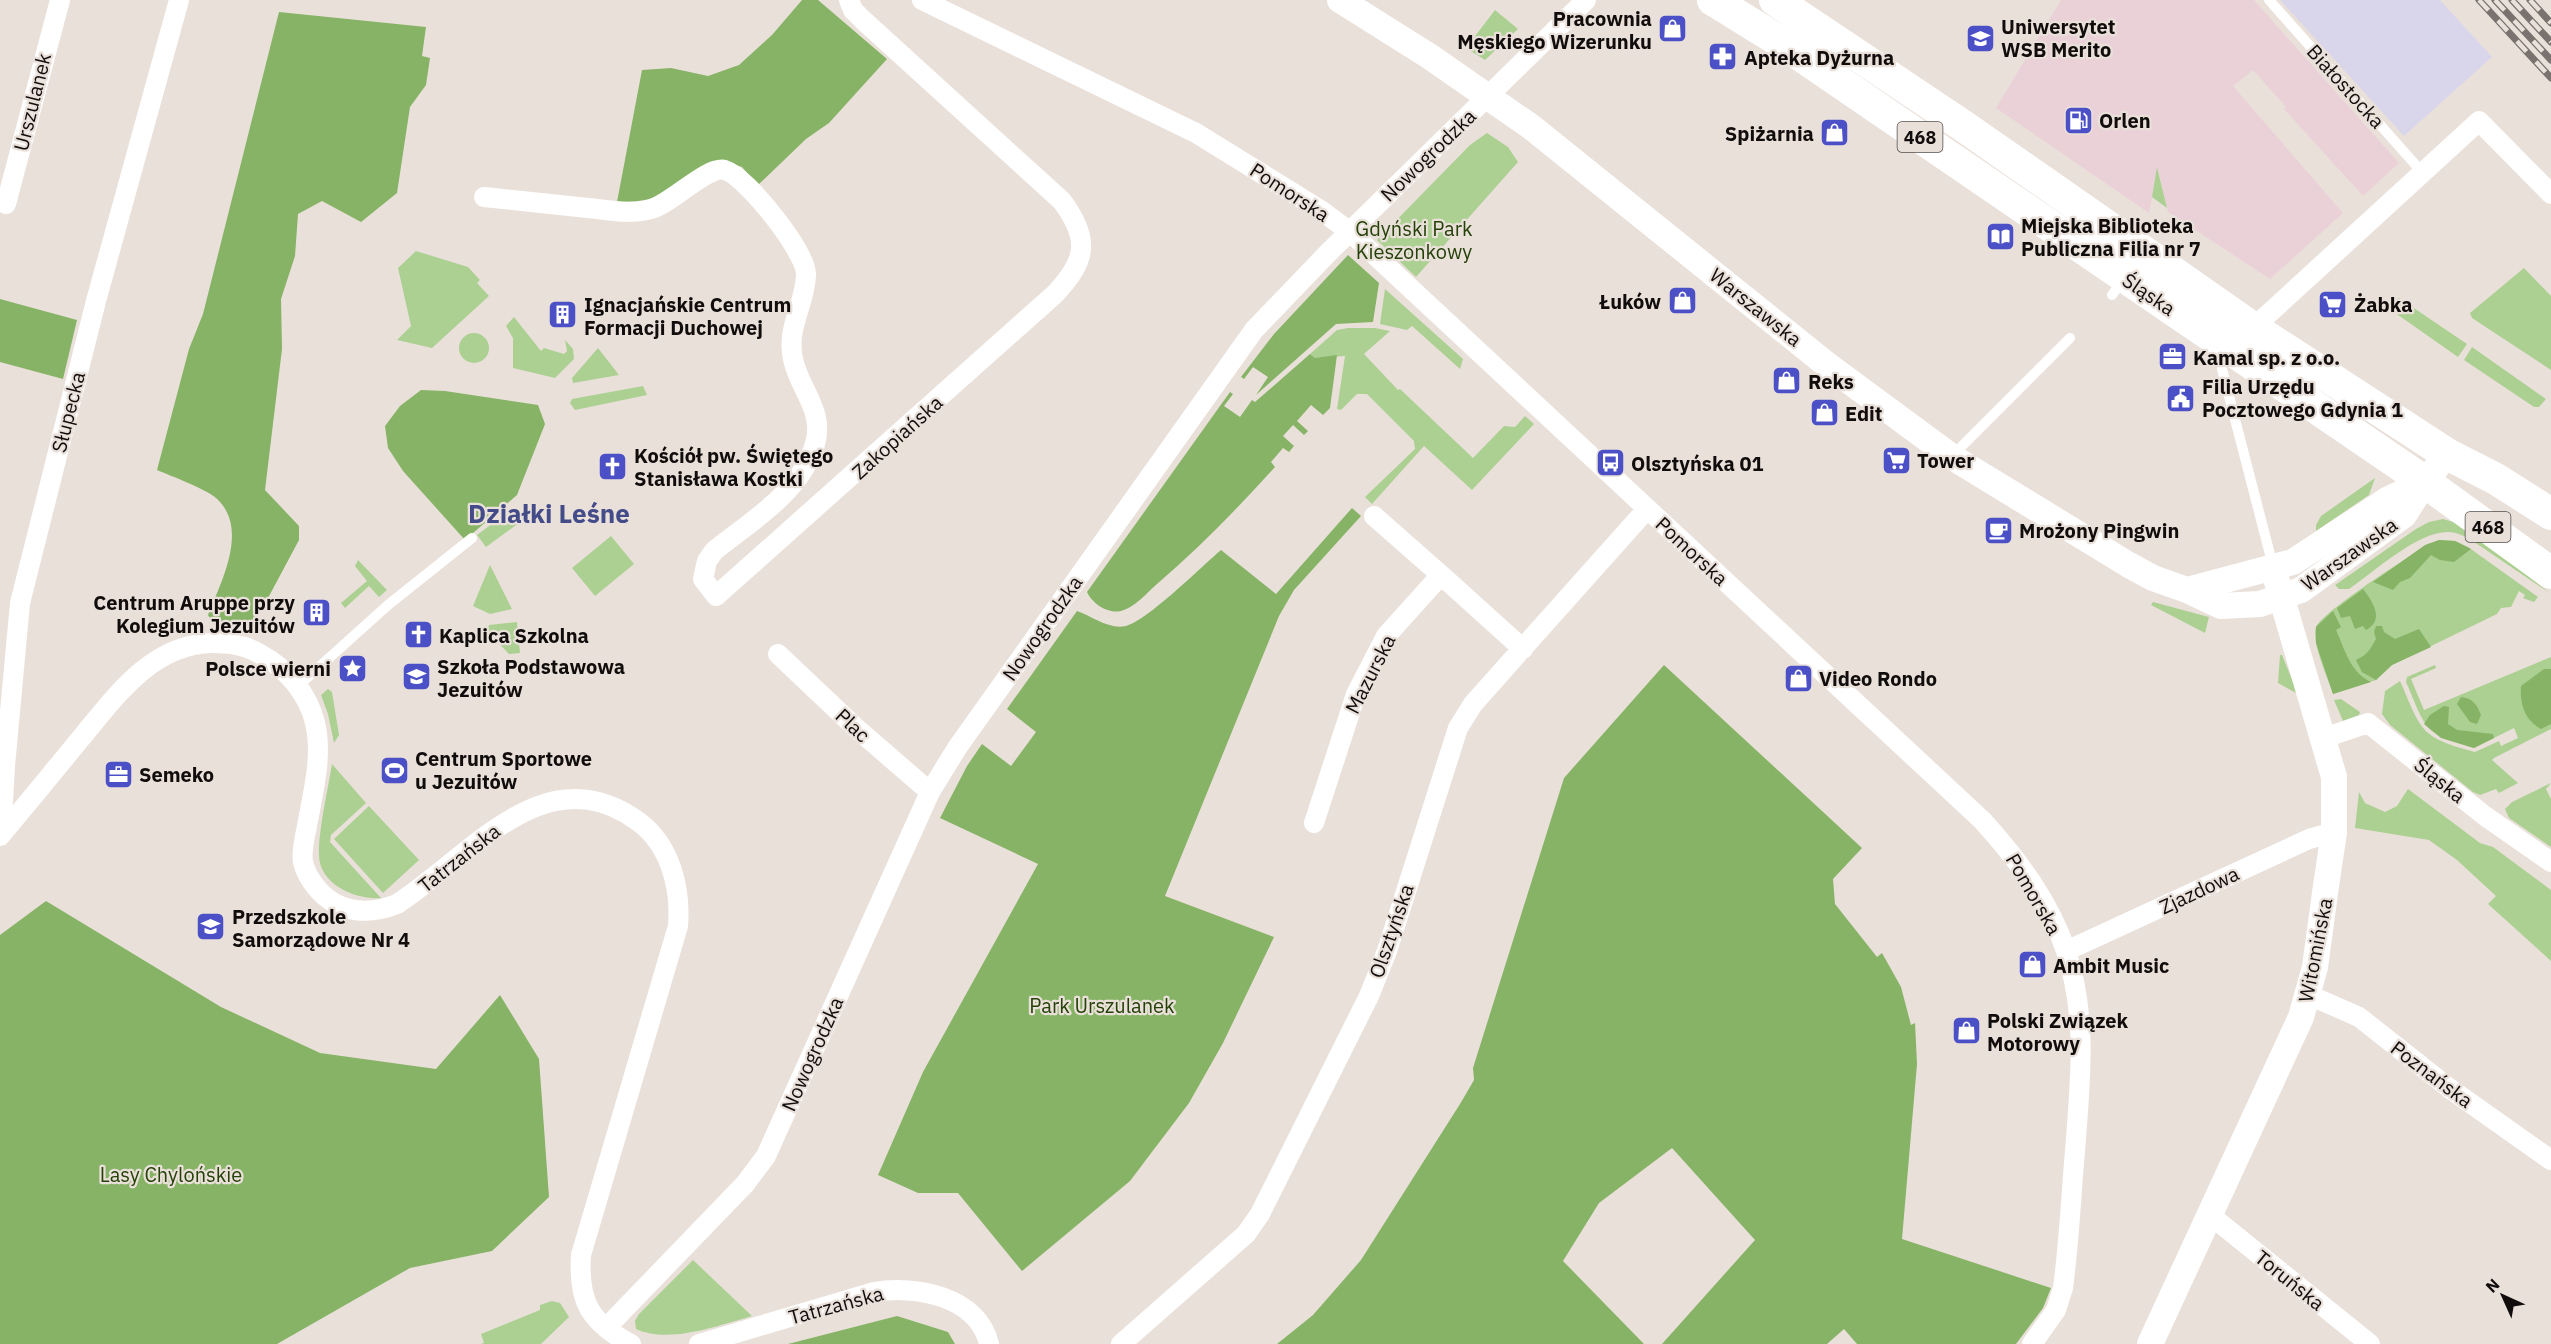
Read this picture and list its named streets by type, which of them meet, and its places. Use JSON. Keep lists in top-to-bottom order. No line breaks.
{"streets":{"main road":["468","Śląska"],"street":["Urszulanek","Nowogrodzka","Pomorska","Warszawska","Słupecka","Zakopiańska","Mazurska","Plac","Tatrzańska","Zjazdowa","Olsztyńska","Witomińska","Poznańska","Toruńska"],"lane":["Białostocka"]},"crossings":[["468","Śląska"],["468","Warszawska"],["Nowogrodzka","Pomorska"],["Nowogrodzka","Warszawska"],["Nowogrodzka","Plac"],["Nowogrodzka","Tatrzańska"],["Pomorska","Zjazdowa"],["Pomorska","Olsztyńska"],["Śląska","Warszawska"],["Śląska","Witomińska"],["Warszawska","Witomińska"],["Słupecka","Tatrzańska"],["Zjazdowa","Witomińska"],["Witomińska","Poznańska"],["Witomińska","Toruńska"]],"districts":["Działki Leśne"],"parks":["Gdyński Park Kieszonkowy","Park Urszulanek","Lasy Chylońskie"],"places":{"shop":["Pracownia Męskiego Wizerunku","Spiżarnia","Łuków","Reks","Edit","Video Rondo","Ambit Music","Polski Związek Motorowy"],"school or university":["Uniwersytet WSB Merito","Szkoła Podstawowa Jezuitów","Przedszkole Samorządowe Nr 4"],"pharmacy":["Apteka Dyżurna"],"fuel station":["Orlen"],"library":["Miejska Biblioteka Publiczna Filia nr 7"],"supermarket":["Żabka","Tower"],"building":["Ignacjańskie Centrum Formacji Duchowej","Centrum Aruppe przy Kolegium Jezuitów"],"office":["Kamal sp. z o.o.","Semeko"],"public building":["Filia Urzędu Pocztowego Gdynia 1"],"bus stop":["Olsztyńska 01"],"church":["Kościół pw. Świętego Stanisława Kostki","Kaplica Szkolna"],"cafe":["Mrożony Pingwin"],"place":["Polsce wierni"],"sports":["Centrum Sportowe u Jezuitów"]},"north":"top left"}
